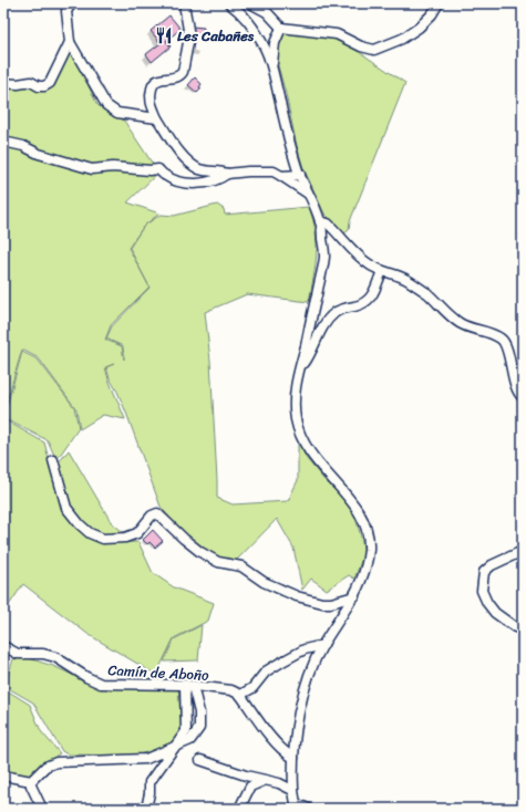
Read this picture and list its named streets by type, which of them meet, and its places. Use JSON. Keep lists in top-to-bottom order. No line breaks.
{"streets":{"street":["Camín de Aboño"]},"places":{"restaurant":["Les Cabañes"]}}
